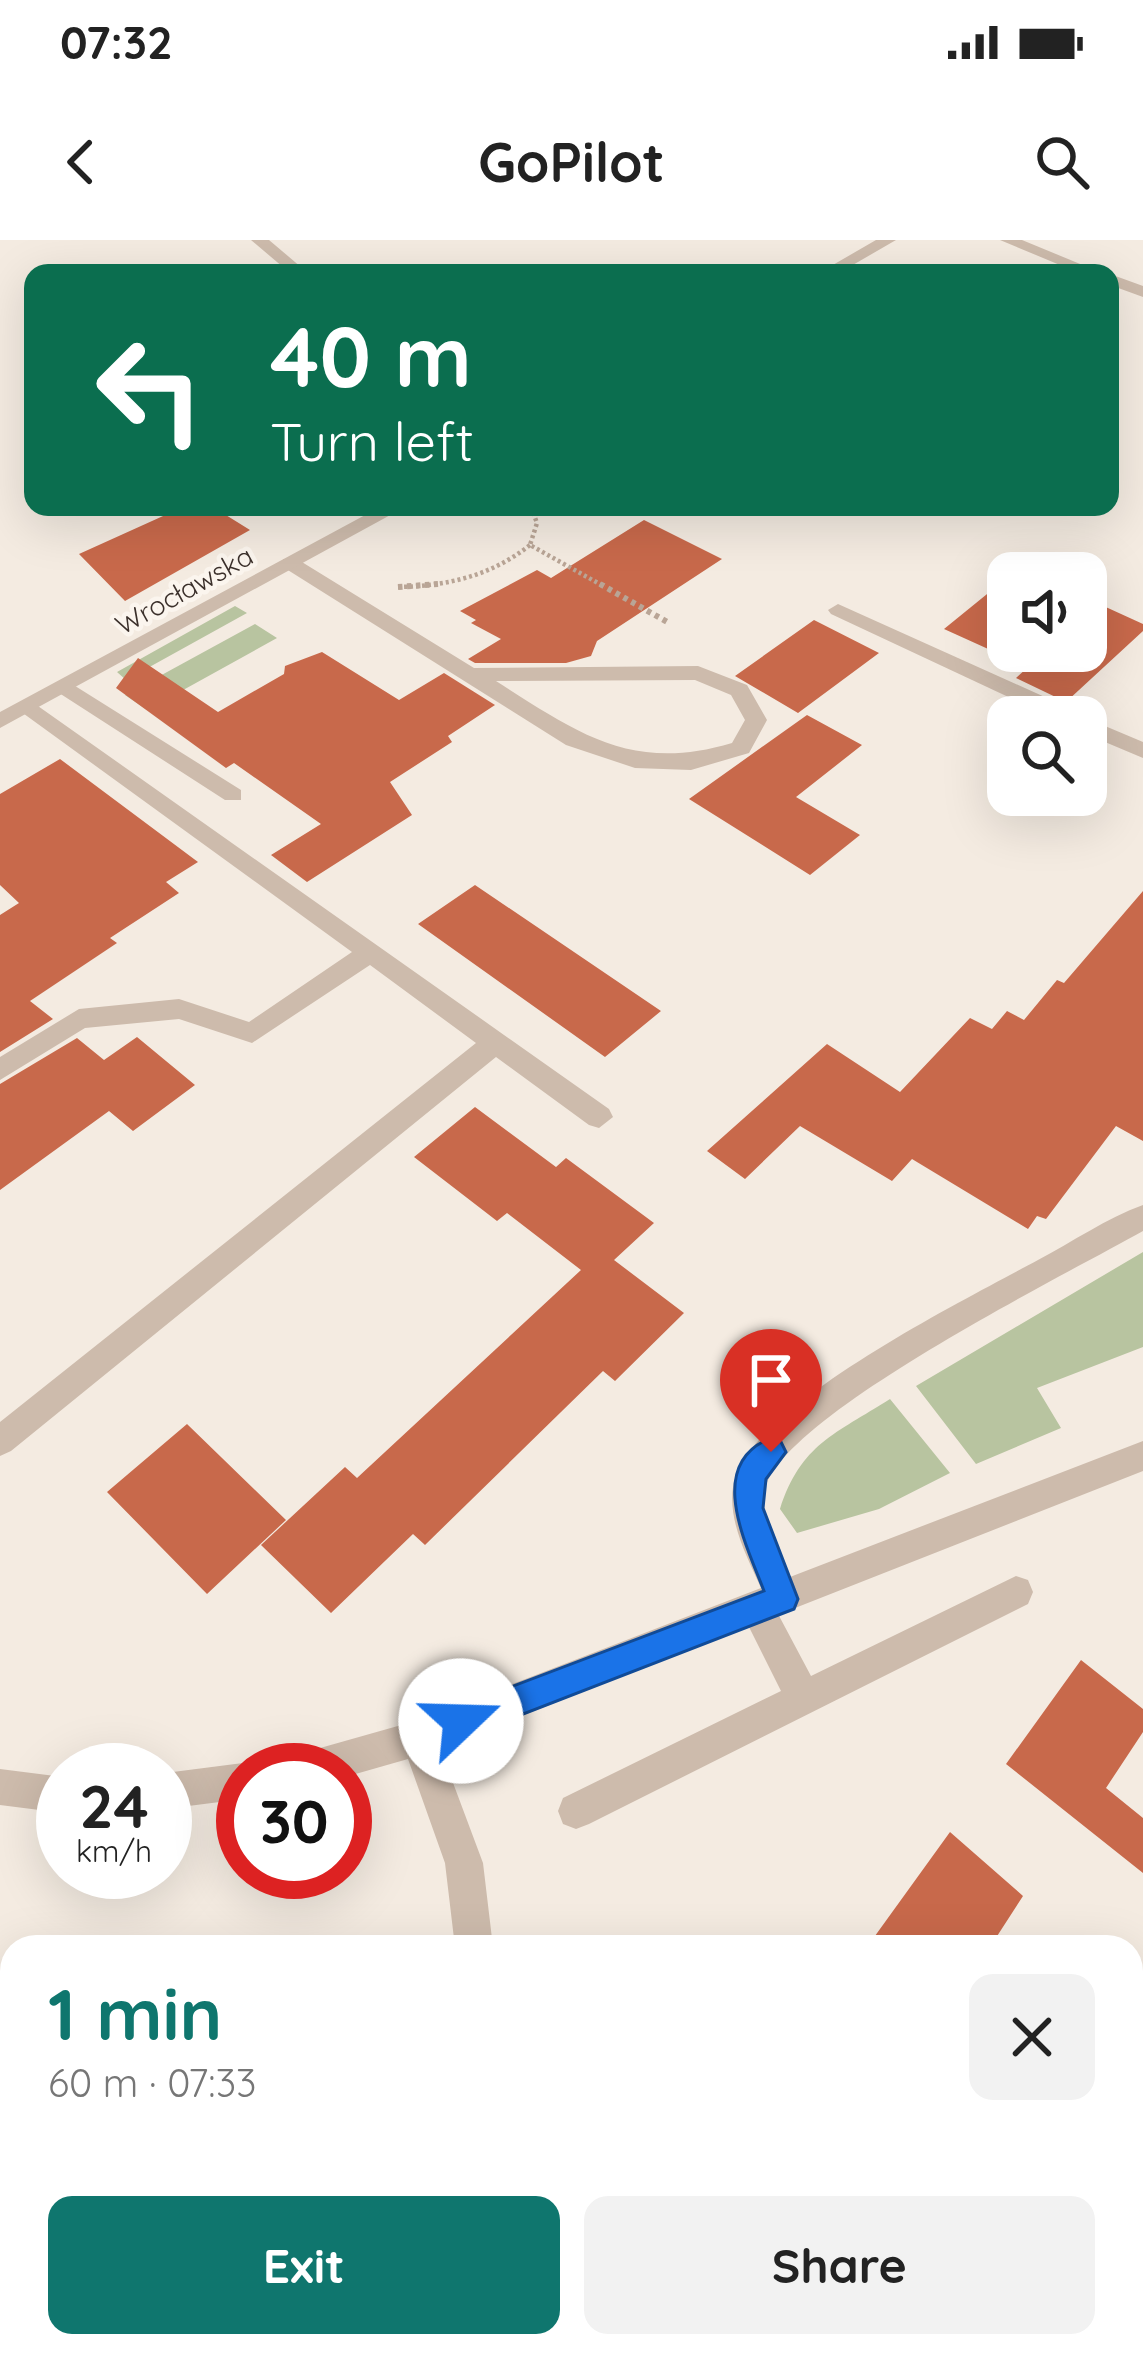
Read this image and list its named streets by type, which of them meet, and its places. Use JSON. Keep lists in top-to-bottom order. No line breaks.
{"streets":{"street":["Wrocławska"]},"page":{"status":"07:32","header":"GoPilot","turn":["40 m","Turn left"],"speed":"24 km/h","limit":"30","heading":["1 min","60 m · 07:33"],"buttons":["Exit","Share"]}}
